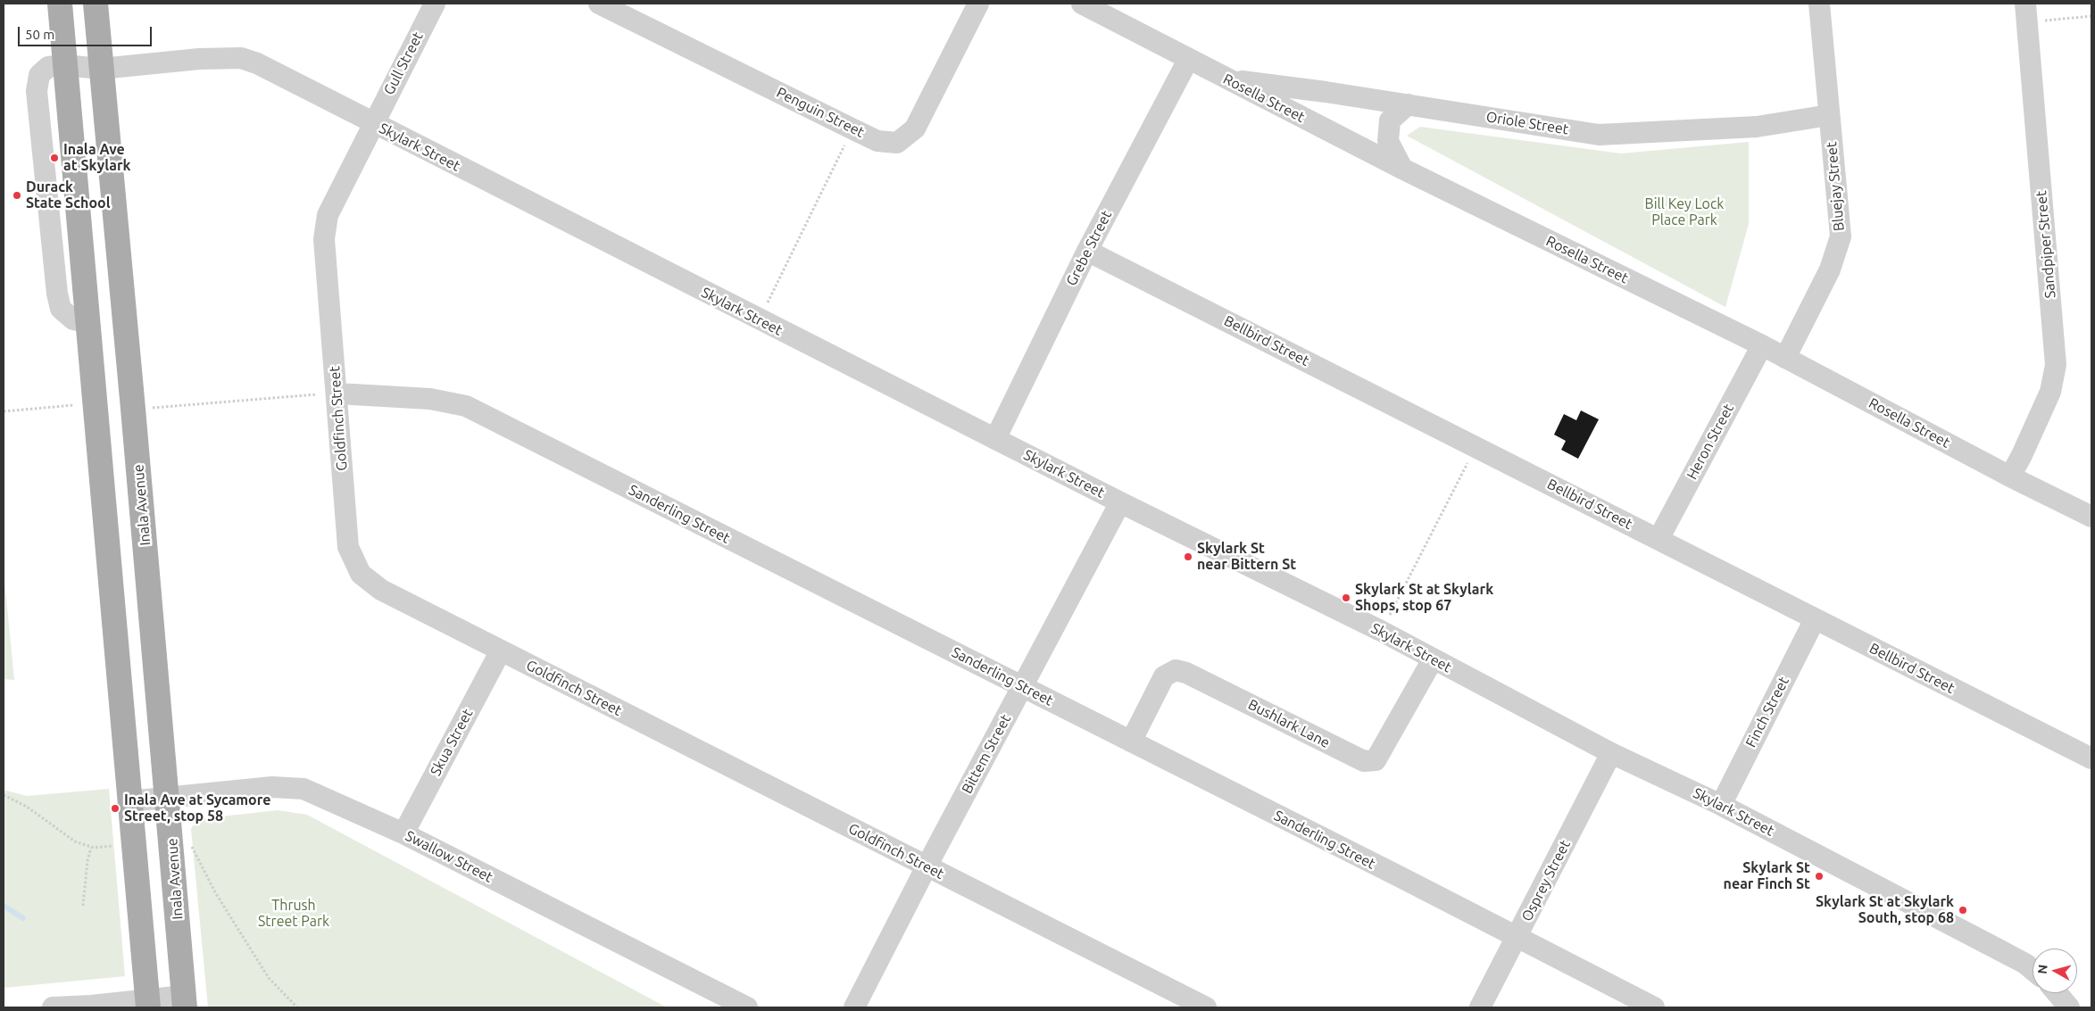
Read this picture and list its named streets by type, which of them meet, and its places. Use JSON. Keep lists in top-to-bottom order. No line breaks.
{"streets":{"main road":["Inala Avenue"],"street":["Gull Street","Rosella Street","Penguin Street","Oriole Street","Skylark Street","Bluejay Street","Sandpiper Street","Grebe Street","Bellbird Street","Goldfinch Street","Heron Street","Sanderling Street","Finch Street","Bushlark Lane","Skua Street","Bittem Street","Swallow Street","Osprey Street"]},"crossings":[["Gull Street","Skylark Street"],["Gull Street","Goldfinch Street"],["Rosella Street","Oriole Street"],["Rosella Street","Bluejay Street"],["Rosella Street","Sandpiper Street"],["Rosella Street","Grebe Street"],["Rosella Street","Heron Street"],["Oriole Street","Bluejay Street"],["Skylark Street","Grebe Street"],["Skylark Street","Goldfinch Street"],["Skylark Street","Inala Avenue"],["Skylark Street","Finch Street"],["Skylark Street","Bushlark Lane"],["Skylark Street","Bittem Street"],["Skylark Street","Osprey Street"],["Grebe Street","Bellbird Street"],["Bellbird Street","Heron Street"],["Bellbird Street","Finch Street"],["Goldfinch Street","Sanderling Street"],["Goldfinch Street","Skua Street"],["Goldfinch Street","Bittem Street"],["Inala Avenue","Swallow Street"],["Sanderling Street","Bushlark Lane"],["Sanderling Street","Bittem Street"],["Sanderling Street","Osprey Street"],["Skua Street","Swallow Street"]],"parks":["Bill Key Lock Place Park","Thrush Street Park"],"places":["Inala Ave at Skylark","Durack State School","Skylark St near Bittern St","Skylark St at Skylark Shops, stop 67","Inala Ave at Sycamore Street, stop 58","Skylark St near Finch St","Skylark St at Skylark South, stop 68"],"scale_bar":"50 m","north":"left"}
